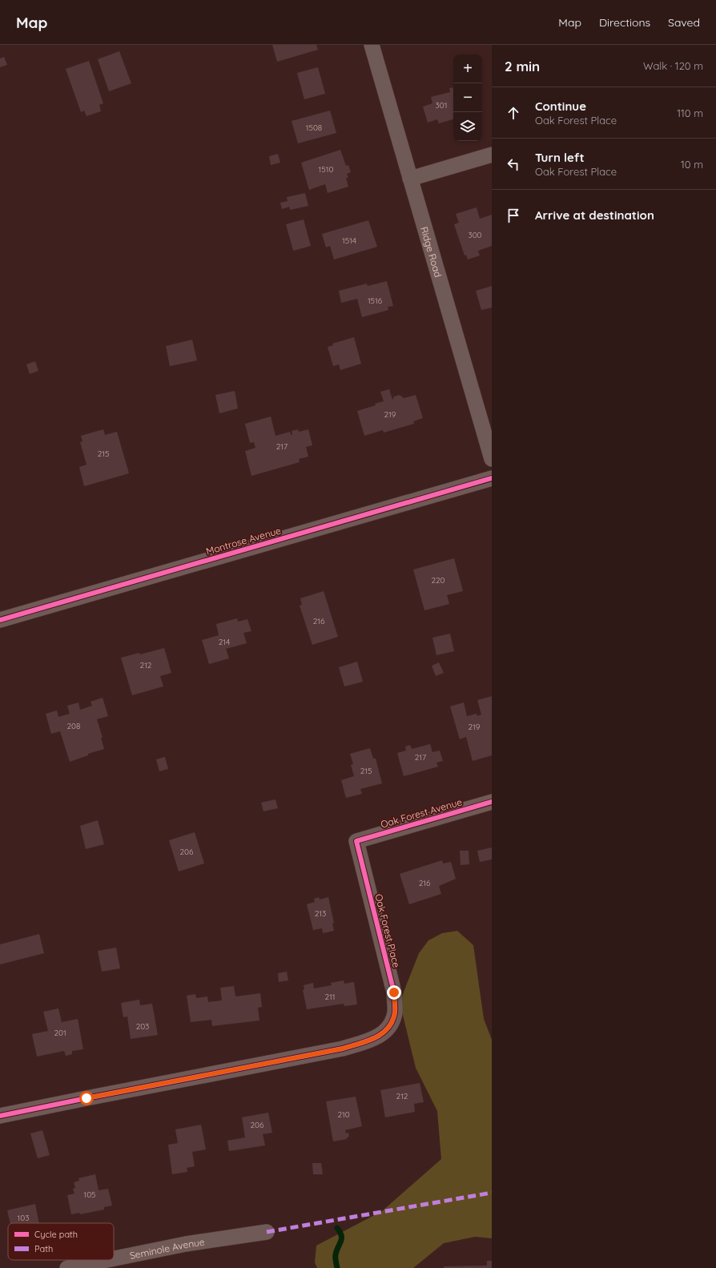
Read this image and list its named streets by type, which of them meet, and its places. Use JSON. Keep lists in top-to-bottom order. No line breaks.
{"streets":{"street":["Ridge Road","Montrose Avenue","Oak Forest Avenue","Oak Forest Place","Seminole Avenue"]},"crossings":[["Oak Forest Avenue","Oak Forest Place"]],"house_numbers":["301","1508","1510","300","1514","1516","219","217","215","220","216","214","212","208","219","217","215","206","216","213","211","203","201","212","210","206","105","103"],"legend":["Cycle path","Path"],"page":{"header":"Map","nav":["Map","Directions","Saved"],"heading":["2 min","Walk · 120 m"],"map_buttons":["+","−"],"list":[["Continue","Oak Forest Place","110 m"],["Turn left","Oak Forest Place","10 m"],"Arrive at destination"]}}
